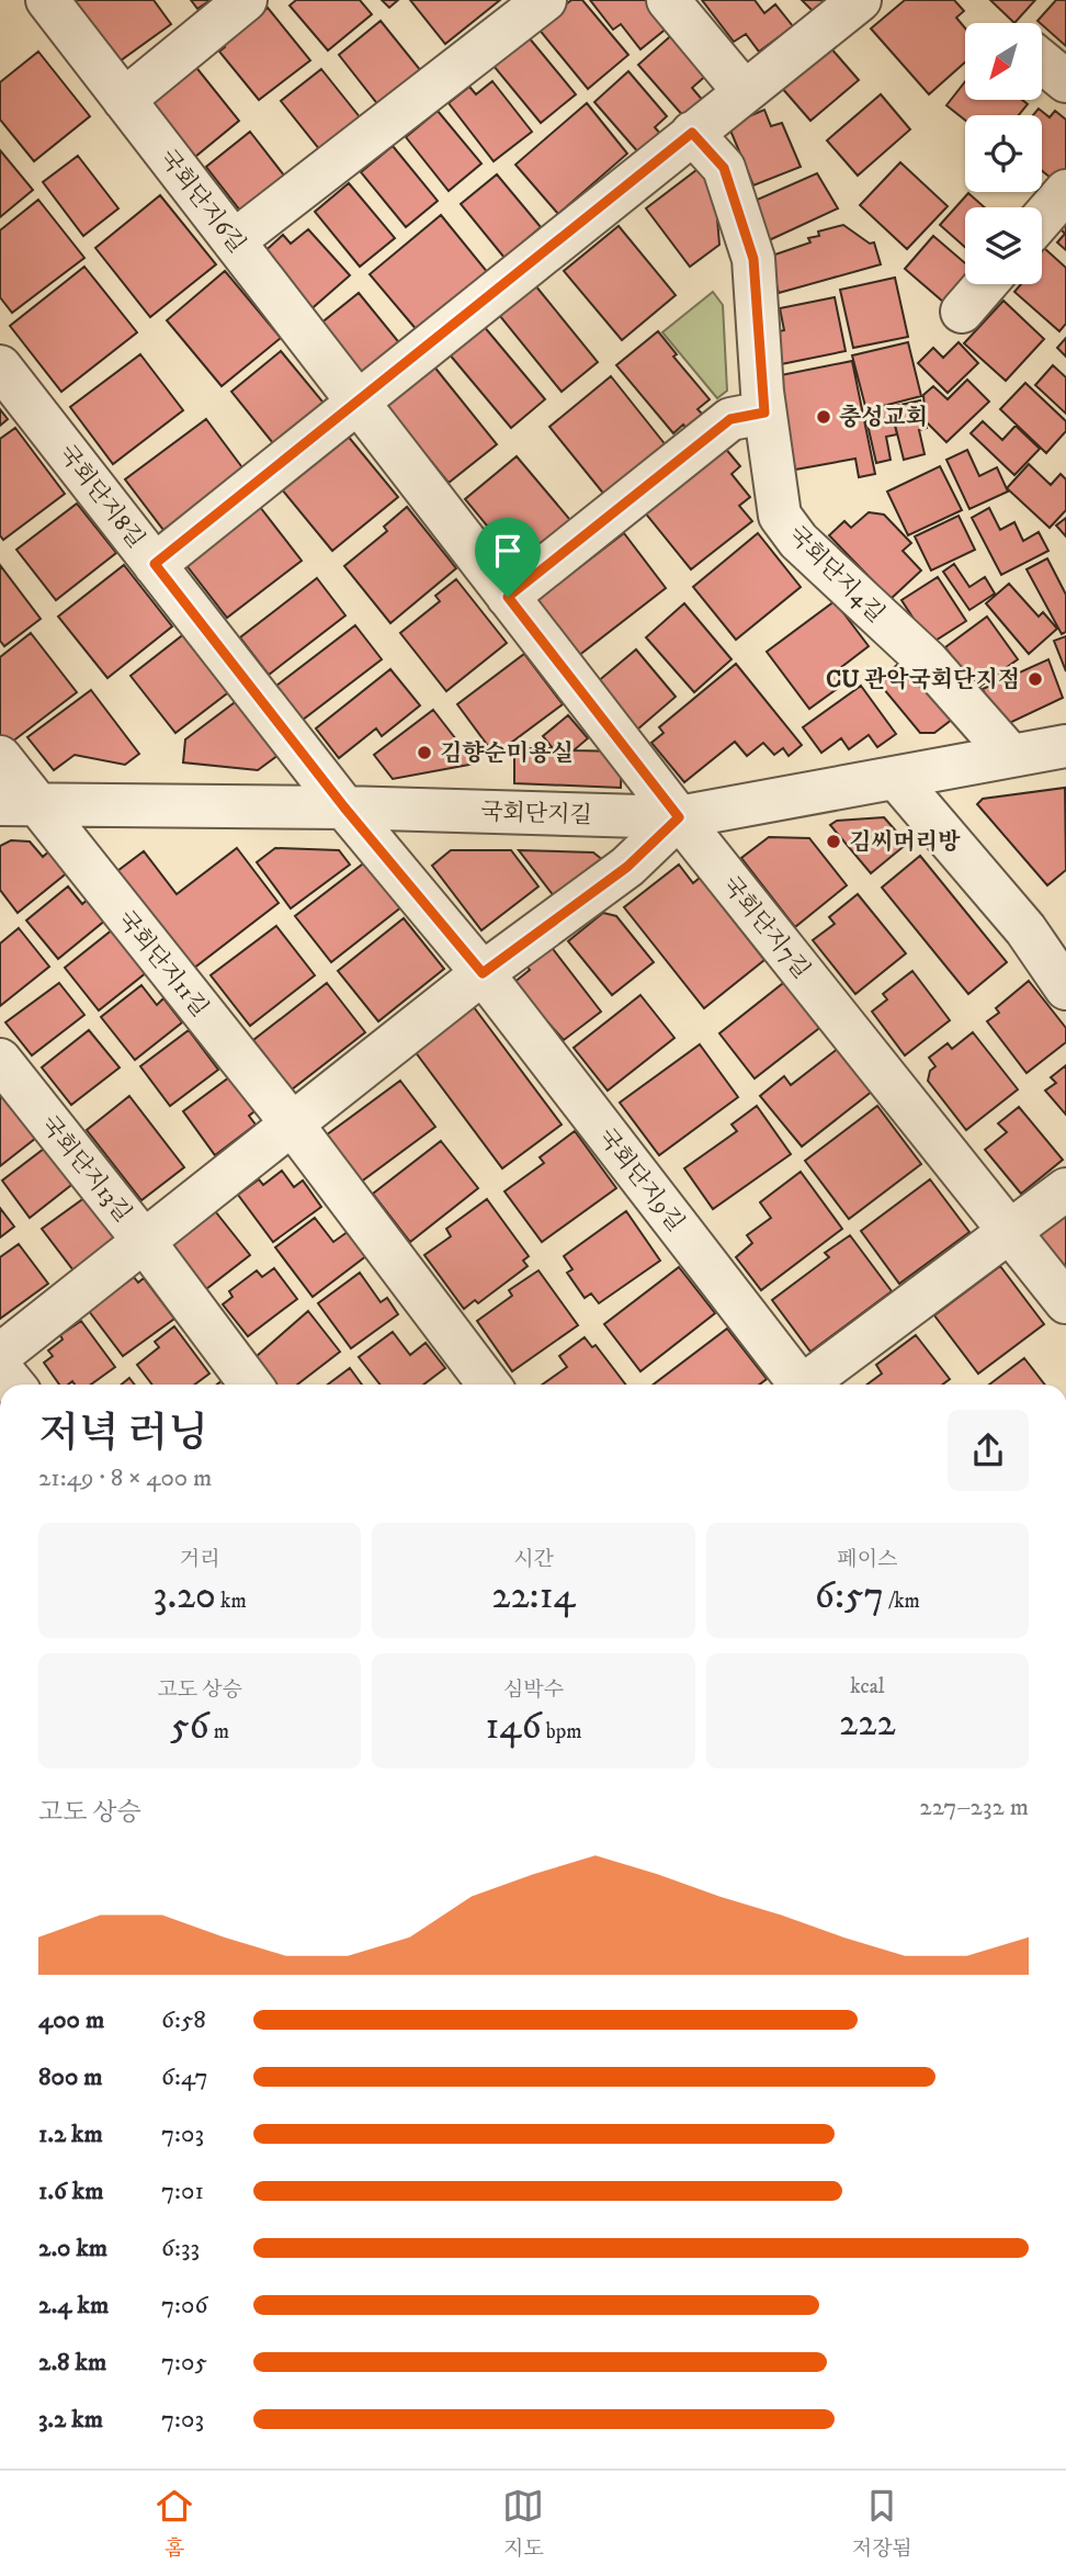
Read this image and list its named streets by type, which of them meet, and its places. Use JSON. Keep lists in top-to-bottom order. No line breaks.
{"streets":{"street":["국회단지6길","국회단지8길","국회단지4길","국회단지길","국회단지7길","국회단지11길","국회단지13길","국회단지9길"]},"crossings":[["국회단지6길","국회단지길"],["국회단지6길","국회단지7길"],["국회단지8길","국회단지길"],["국회단지8길","국회단지9길"],["국회단지4길","국회단지길"],["국회단지길","국회단지7길"],["국회단지길","국회단지11길"],["국회단지길","국회단지9길"]],"places":["충성교회","CU 관악국회단지점","김향순미용실","김씨머리방"],"north":"bottom left","page":{"heading":["저녁 러닝","21:49 · 8 × 400 m"],"stats":[["거리","3.20 km"],["시간","22:14"],["페이스","6:57 /km"],["고도 상승","56 m"],["심박수","146 bpm"],["kcal","222"]],"chart":["고도 상승","227–232 m"],"list":[{"name":"400 m","note":"6:58"},{"name":"800 m","note":"6:47"},{"name":"1.2 km","note":"7:03"},{"name":"1.6 km","note":"7:01"},{"name":"2.0 km","note":"6:33"},{"name":"2.4 km","note":"7:06"},{"name":"2.8 km","note":"7:05"},{"name":"3.2 km","note":"7:03"}],"tabs":["홈","지도","저장됨"]}}
